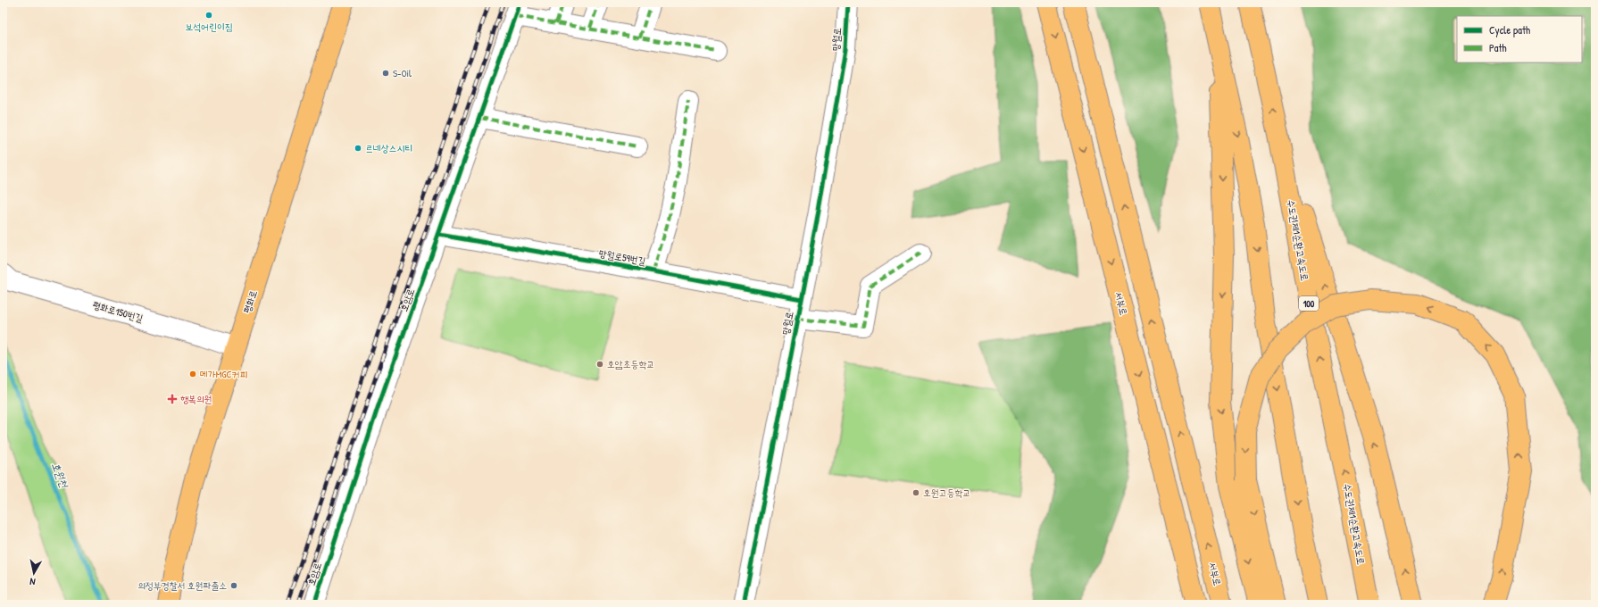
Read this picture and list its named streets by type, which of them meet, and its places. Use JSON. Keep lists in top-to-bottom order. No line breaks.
{"streets":{"main road":["수도권제1순환고속도로","평화로","서부로","100"],"street":["망월로","망월로59번길","호암로","평화로150번길"]},"crossings":[["망월로","망월로59번길"],["망월로59번길","호암로"],["평화로","평화로150번길"]],"water":["호원천"],"places":{"other":["보석어린이집","S-Oil","르네상스시티","호암초등학교","메가MGC커피","호원고등학교","의정부경찰서 호원파출소"],"health":["행복의원"]},"legend":["Cycle path","Path"],"north":"bottom"}
